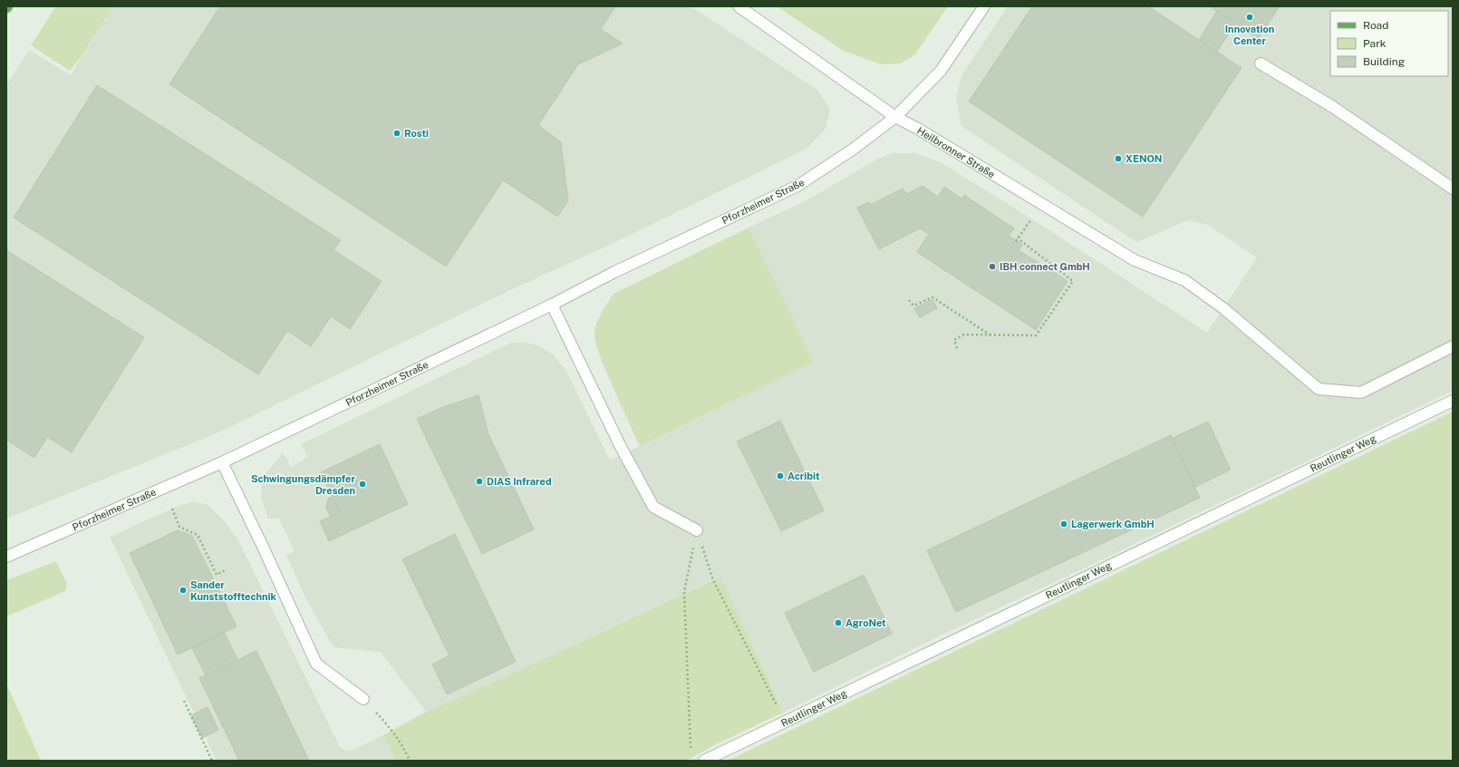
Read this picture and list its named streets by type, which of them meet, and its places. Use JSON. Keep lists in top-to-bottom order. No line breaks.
{"streets":{"street":["Heilbronner Straße","Pforzheimer Straße","Reutlinger Weg"]},"crossings":[["Heilbronner Straße","Pforzheimer Straße"]],"places":["Innovation Center","Rosti","XENON","IBH connect GmbH","Acribit","DIAS Infrared","Schwingungsdämpfer Dresden","Lagerwerk GmbH","Sander Kunststofftechnik","AgroNet"],"legend":["Road","Park","Building"]}
